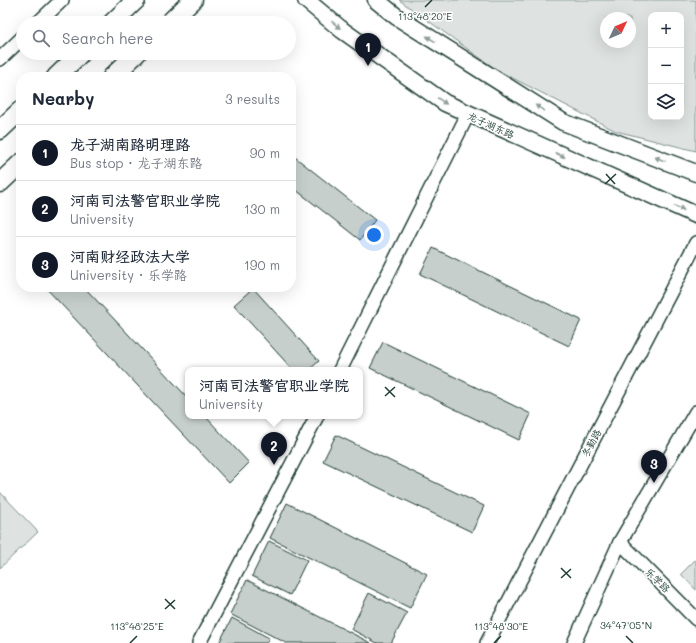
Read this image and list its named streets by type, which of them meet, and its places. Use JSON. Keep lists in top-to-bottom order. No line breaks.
{"streets":{"street":["龙子湖东路","冬勤路","乐学路"]},"north":"top right","page":{"map_buttons":["+","−"],"search":"Search here","pins":["1","2","3"],"heading":["Nearby","3 results"],"list":[{"mark":"1","name":"龙子湖南路明理路","note":"Bus stop · 龙子湖东路","value":"90 m"},{"mark":"2","name":"河南司法警官职业学院","note":"University","value":"130 m"},{"mark":"3","name":"河南财经政法大学","note":"University · 乐学路","value":"190 m"}],"popup":["河南司法警官职业学院","University"]},"coordinates":["113°48'20\"E","34°47'05\"N","113°48'25\"E","113°48'30\"E"]}
